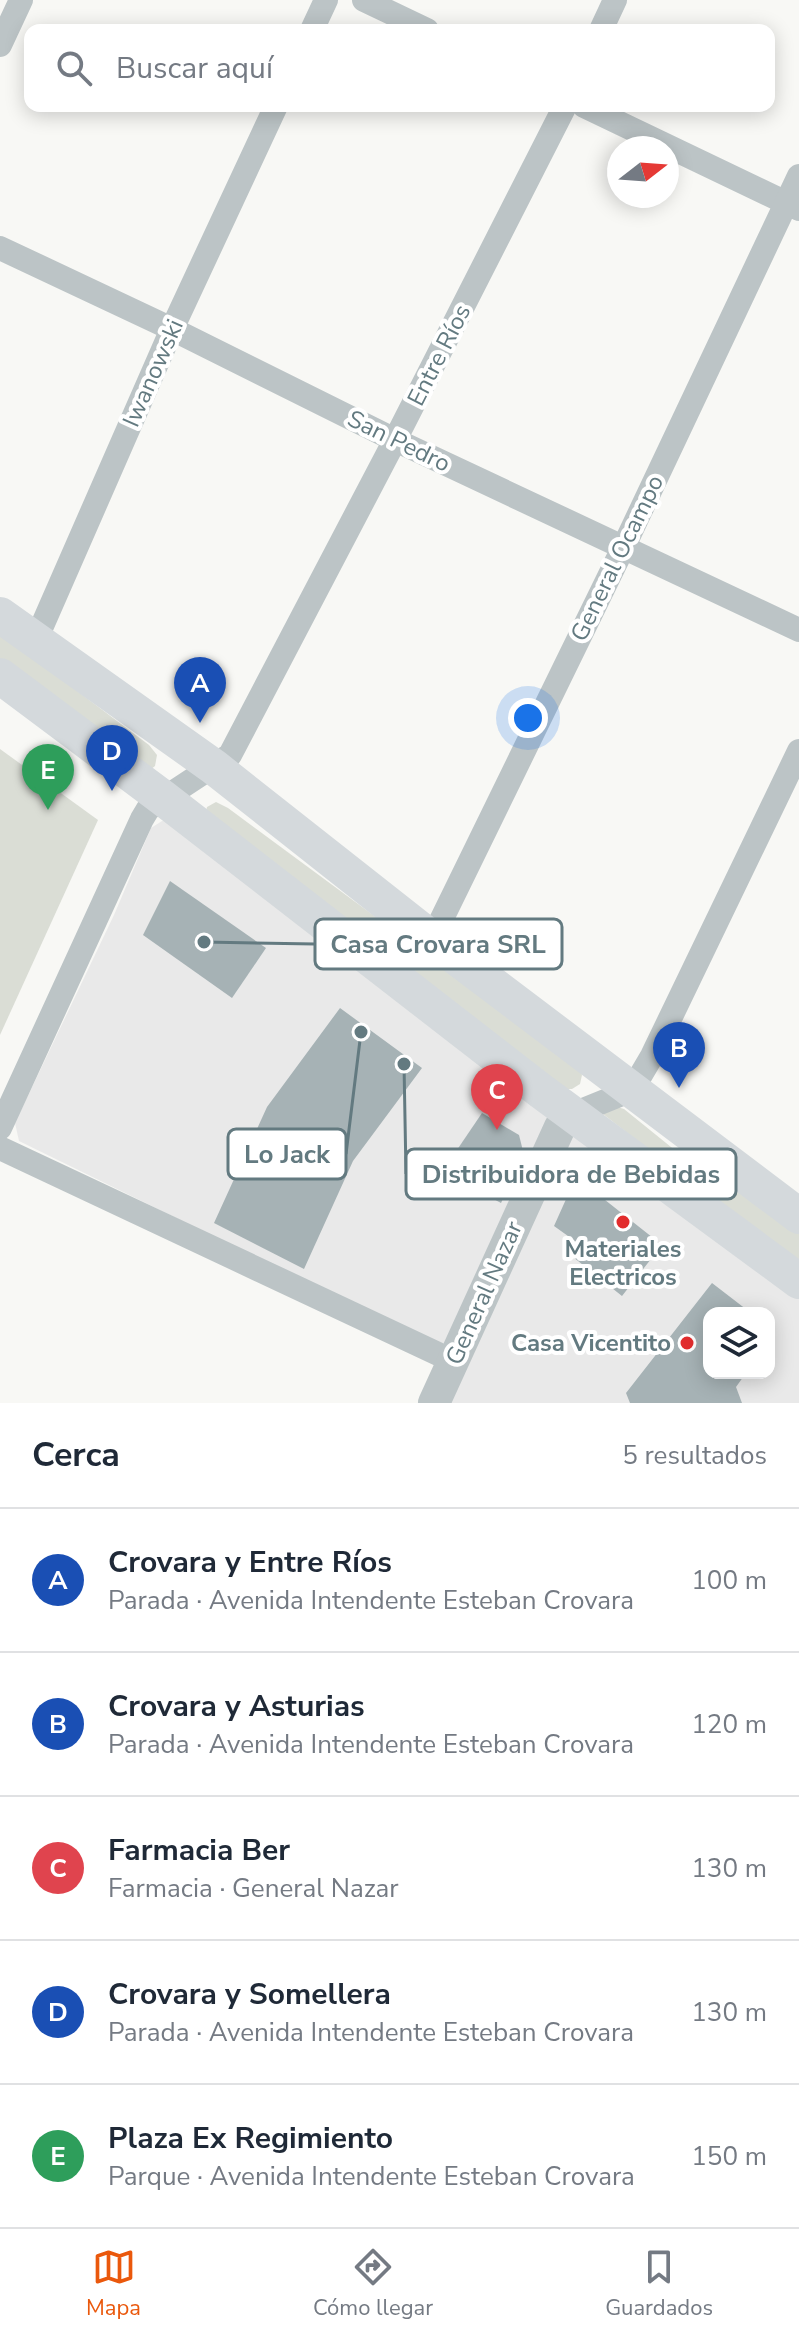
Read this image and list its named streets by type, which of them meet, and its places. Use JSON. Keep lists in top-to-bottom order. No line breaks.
{"streets":{"street":["Entre Ríos","Iwanowski","San Pedro","General Ocampo","General Nazar"]},"crossings":[["Entre Ríos","San Pedro"],["Iwanowski","San Pedro"],["San Pedro","General Ocampo"]],"places":["Casa Crovara SRL","Lo Jack","Distribuidora de Bebidas","Materiales Electricos","Casa Vicentito"],"north":"right","page":{"search":"Buscar aquí","pins":["A","D","E","B","C"],"heading":["Cerca","5 resultados"],"list":[{"mark":"A","name":"Crovara y Entre Ríos","note":"Parada · Avenida Intendente Esteban Crovara","value":"100 m"},{"mark":"B","name":"Crovara y Asturias","note":"Parada · Avenida Intendente Esteban Crovara","value":"120 m"},{"mark":"C","name":"Farmacia Ber","note":"Farmacia · General Nazar","value":"130 m"},{"mark":"D","name":"Crovara y Somellera","note":"Parada · Avenida Intendente Esteban Crovara","value":"130 m"},{"mark":"E","name":"Plaza Ex Regimiento","note":"Parque · Avenida Intendente Esteban Crovara","value":"150 m"}],"nav":["Mapa","Cómo llegar","Guardados"]}}
